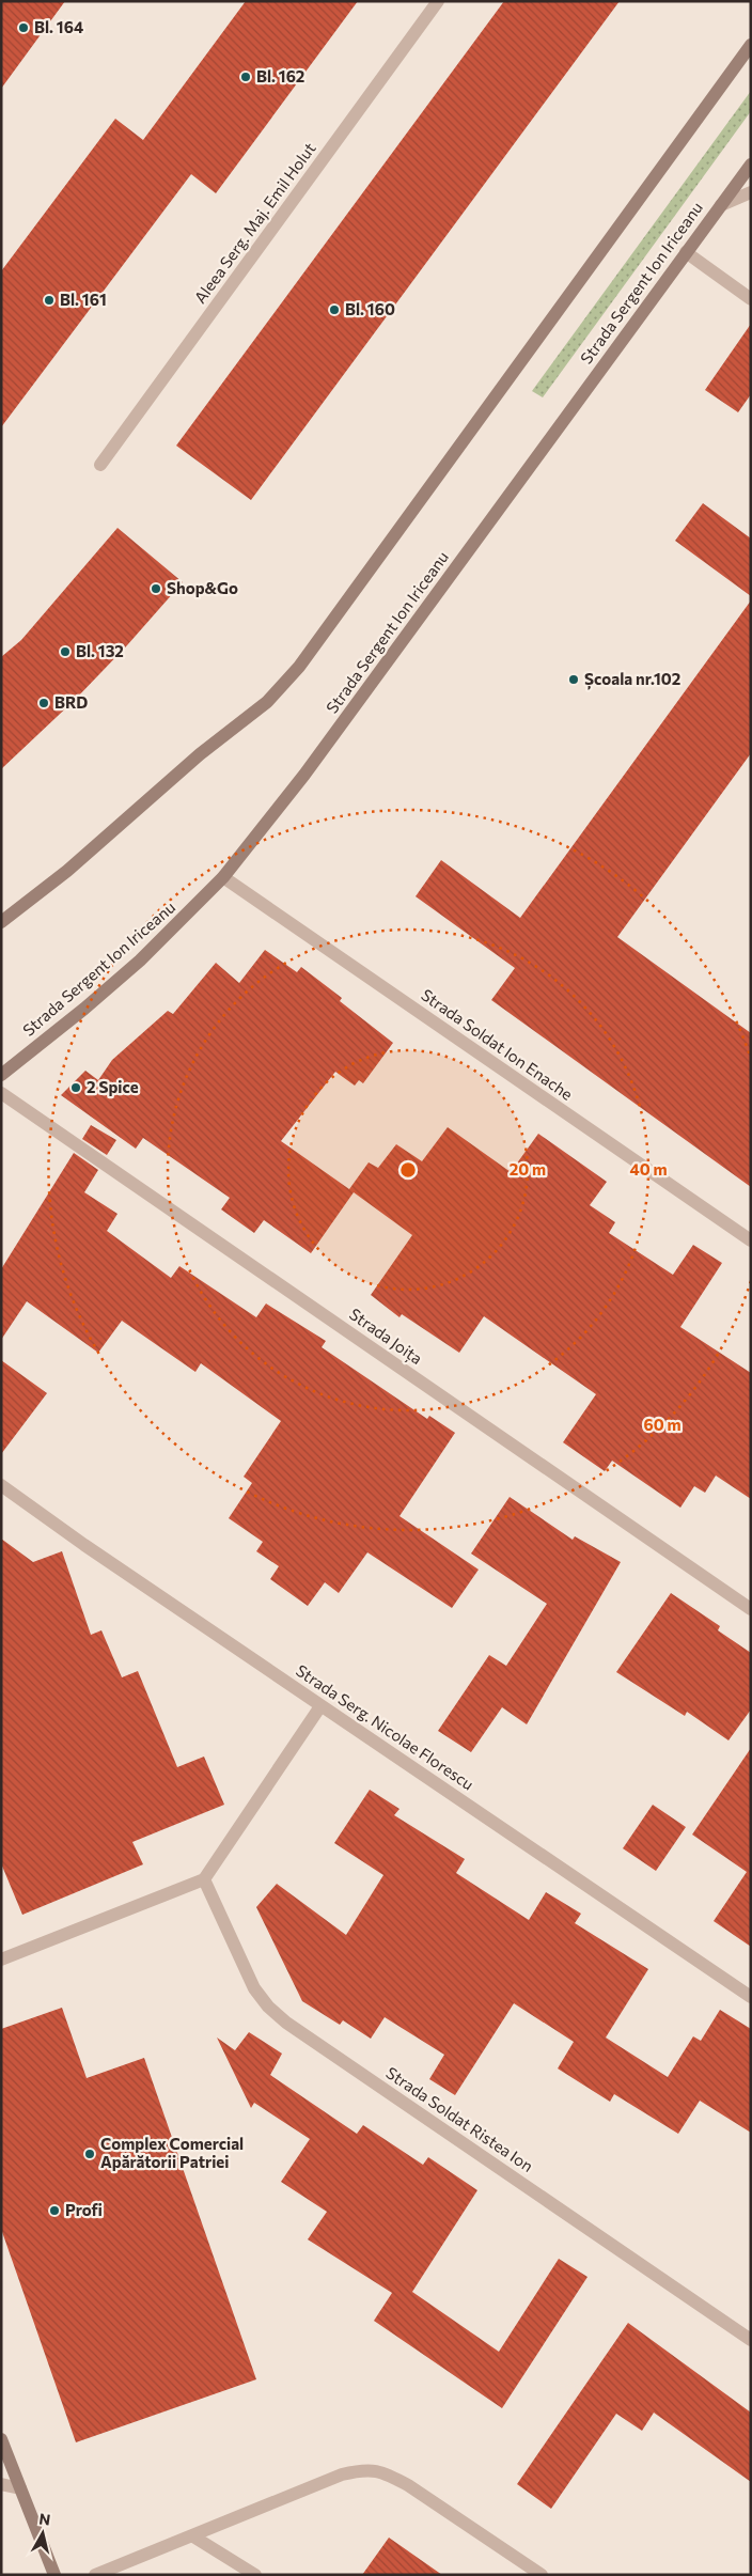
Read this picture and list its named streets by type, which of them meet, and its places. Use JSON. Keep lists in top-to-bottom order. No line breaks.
{"streets":{"main road":["Strada Sergent Ion Iriceanu"],"street":["Aleea Serg. Maj. Emil Holut","Strada Soldat Ion Enache","Strada Joița","Strada Serg. Nicolae Florescu","Strada Soldat Ristea Ion"]},"crossings":[["Strada Sergent Ion Iriceanu","Strada Soldat Ion Enache"]],"places":["Bl. 164","Bl. 162","Bl. 161","Bl. 160","Shop&Go","Bl. 132","Școala nr.102","BRD","2 Spice","Complex Comercial Apărătorii Patriei","Profi"],"north":"top","rings":["20 m","40 m","60 m"]}
